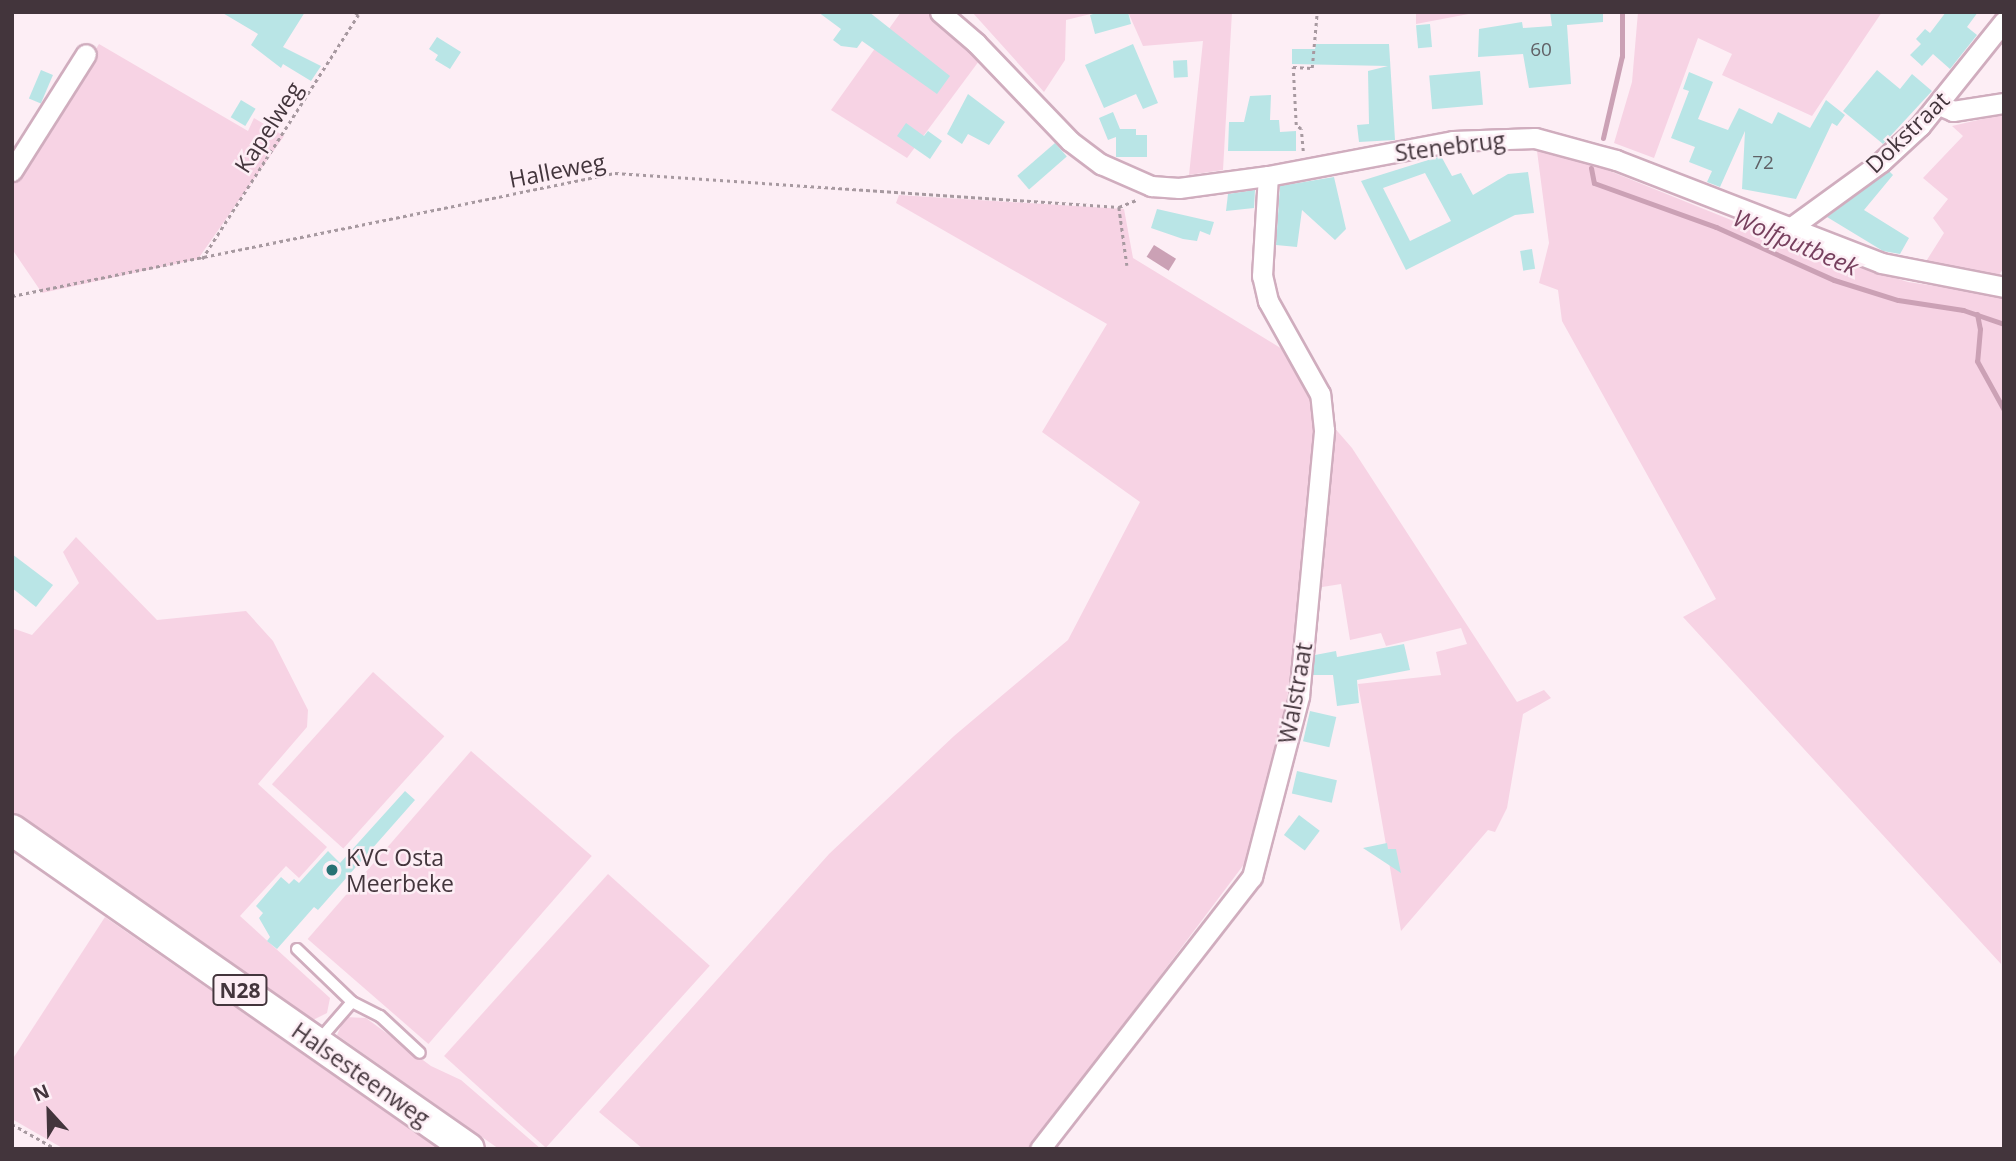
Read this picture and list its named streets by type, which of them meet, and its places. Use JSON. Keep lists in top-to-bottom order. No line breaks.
{"streets":{"main road":["N28","Halsesteenweg"],"street":["Dokstraat","Stenebrug","Walstraat"],"path":["Kapelweg","Halleweg"]},"crossings":[["Kapelweg","Halleweg"],["Dokstraat","Stenebrug"],["Stenebrug","Walstraat"]],"water":["Wolfputbeek"],"places":["KVC Osta Meerbeke"],"house_numbers":["60","72"],"north":"top"}
